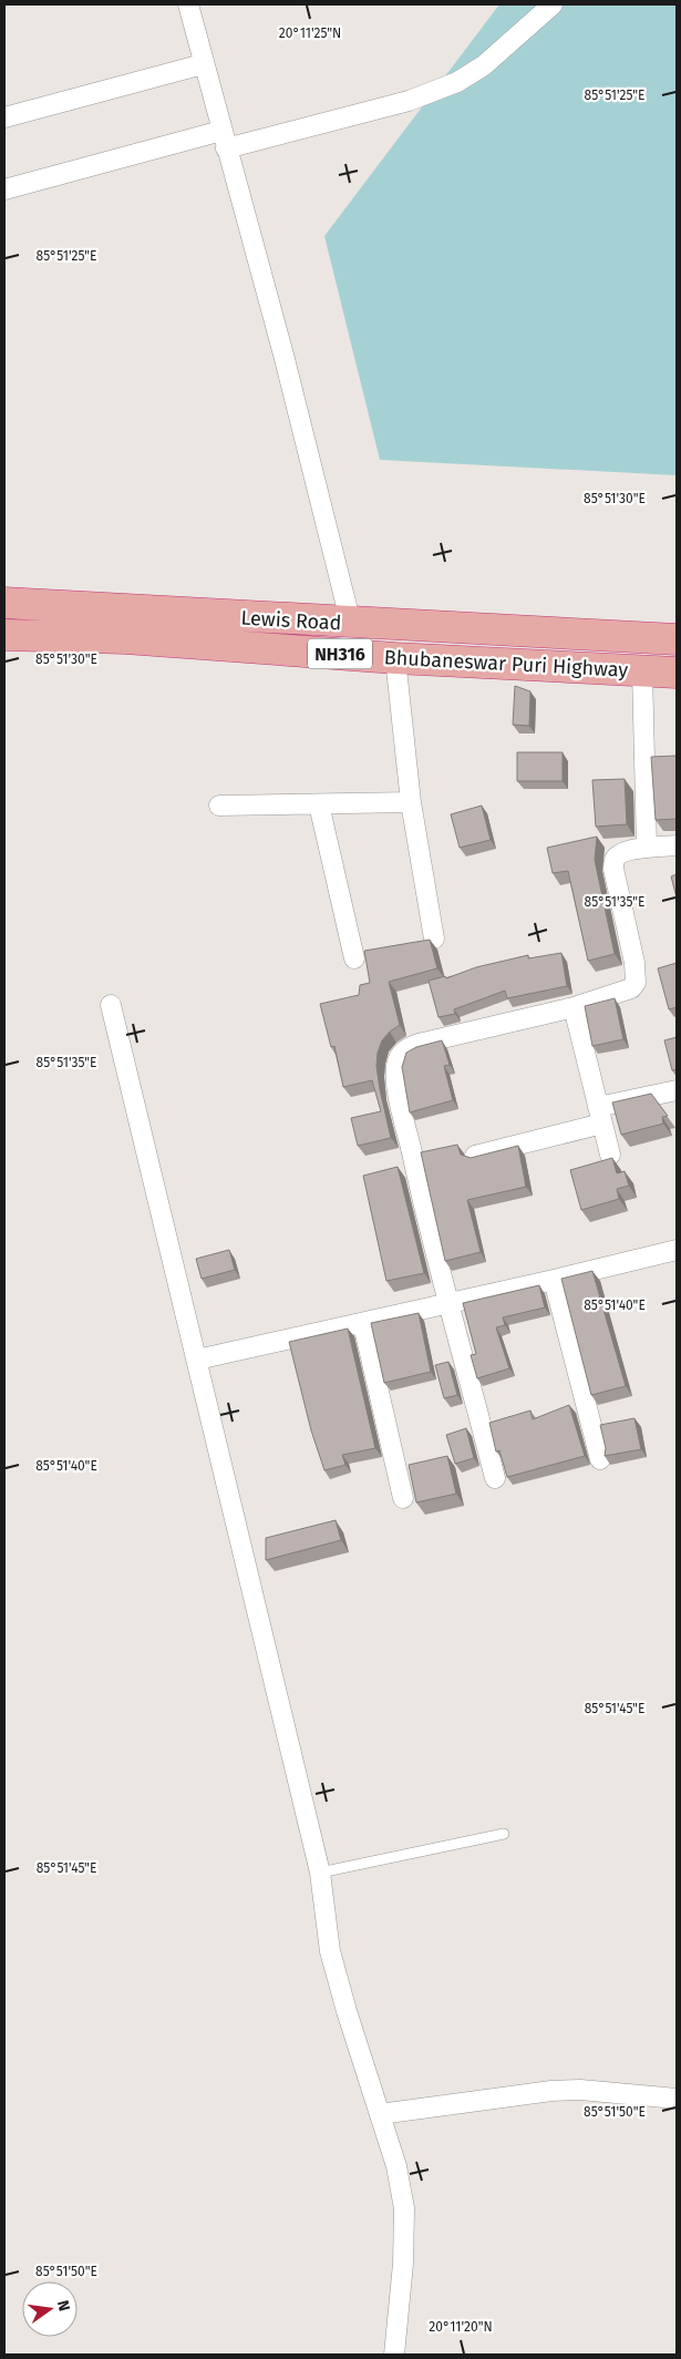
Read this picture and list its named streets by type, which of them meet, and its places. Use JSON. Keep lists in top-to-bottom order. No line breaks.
{"streets":{"highway":["Lewis Road","NH316","Bhubaneswar Puri Highway"]},"north":"right","coordinates":["20°11'25\"N","85°51'25\"E","85°51'30\"E","85°51'35\"E","85°51'40\"E","85°51'45\"E","85°51'50\"E","20°11'20\"N"]}
